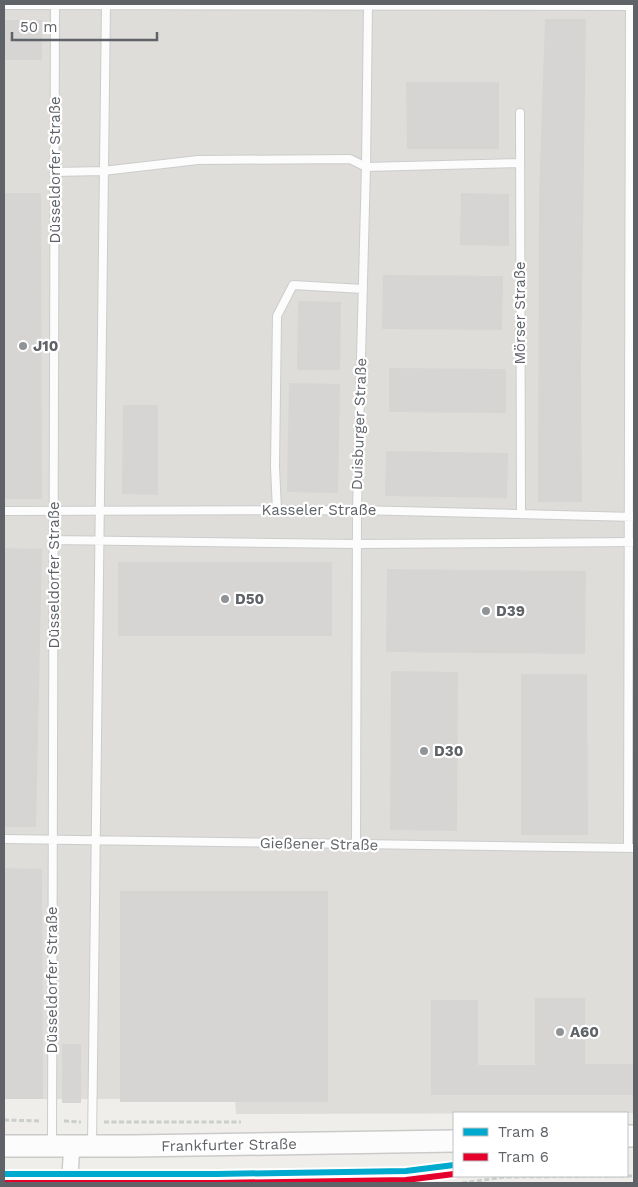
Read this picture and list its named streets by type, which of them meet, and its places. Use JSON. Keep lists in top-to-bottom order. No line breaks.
{"streets":{"main road":["Frankfurter Straße"],"lane":["Düsseldorfer Straße","Mörser Straße","Duisburger Straße","Kasseler Straße","Gießener Straße"]},"crossings":[["Düsseldorfer Straße","Kasseler Straße"],["Düsseldorfer Straße","Gießener Straße"],["Düsseldorfer Straße","Frankfurter Straße"],["Mörser Straße","Kasseler Straße"],["Duisburger Straße","Kasseler Straße"],["Duisburger Straße","Gießener Straße"]],"places":["J10","D50","D39","D30","A60"],"lines":["tram line 8","tram line 6"],"legend":["Tram 8","Tram 6"],"scale_bar":"50 m"}
